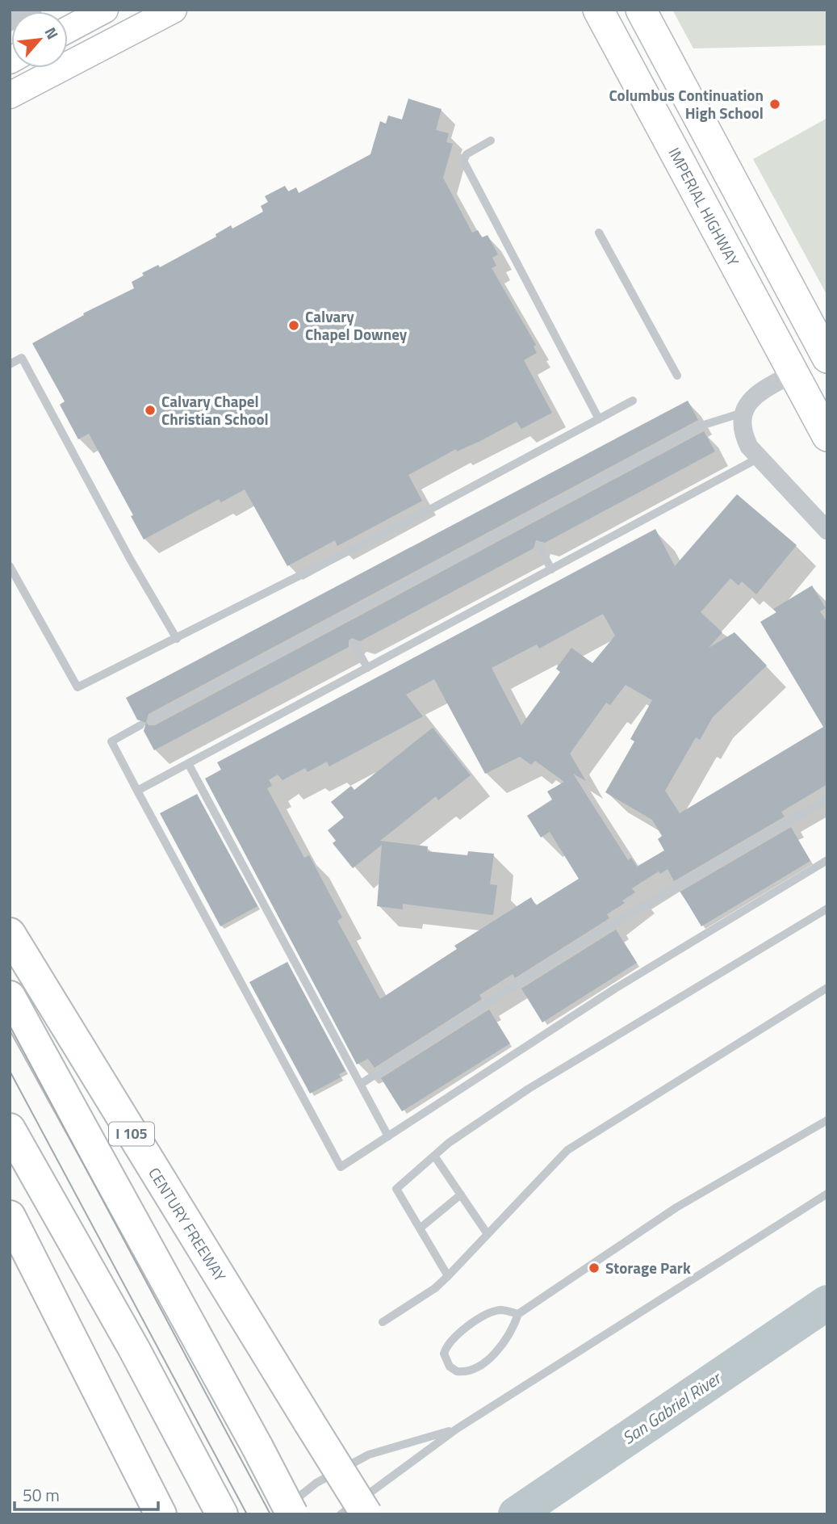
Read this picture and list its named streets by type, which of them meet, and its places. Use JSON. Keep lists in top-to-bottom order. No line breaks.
{"streets":{"highway":["I 105","CENTURY FREEWAY"],"main road":["IMPERIAL HIGHWAY"]},"water":["San Gabriel River"],"places":["Columbus Continuation High School","Calvary Chapel Downey","Calvary Chapel Christian School","Storage Park"],"scale_bar":"50 m","north":"top right"}
